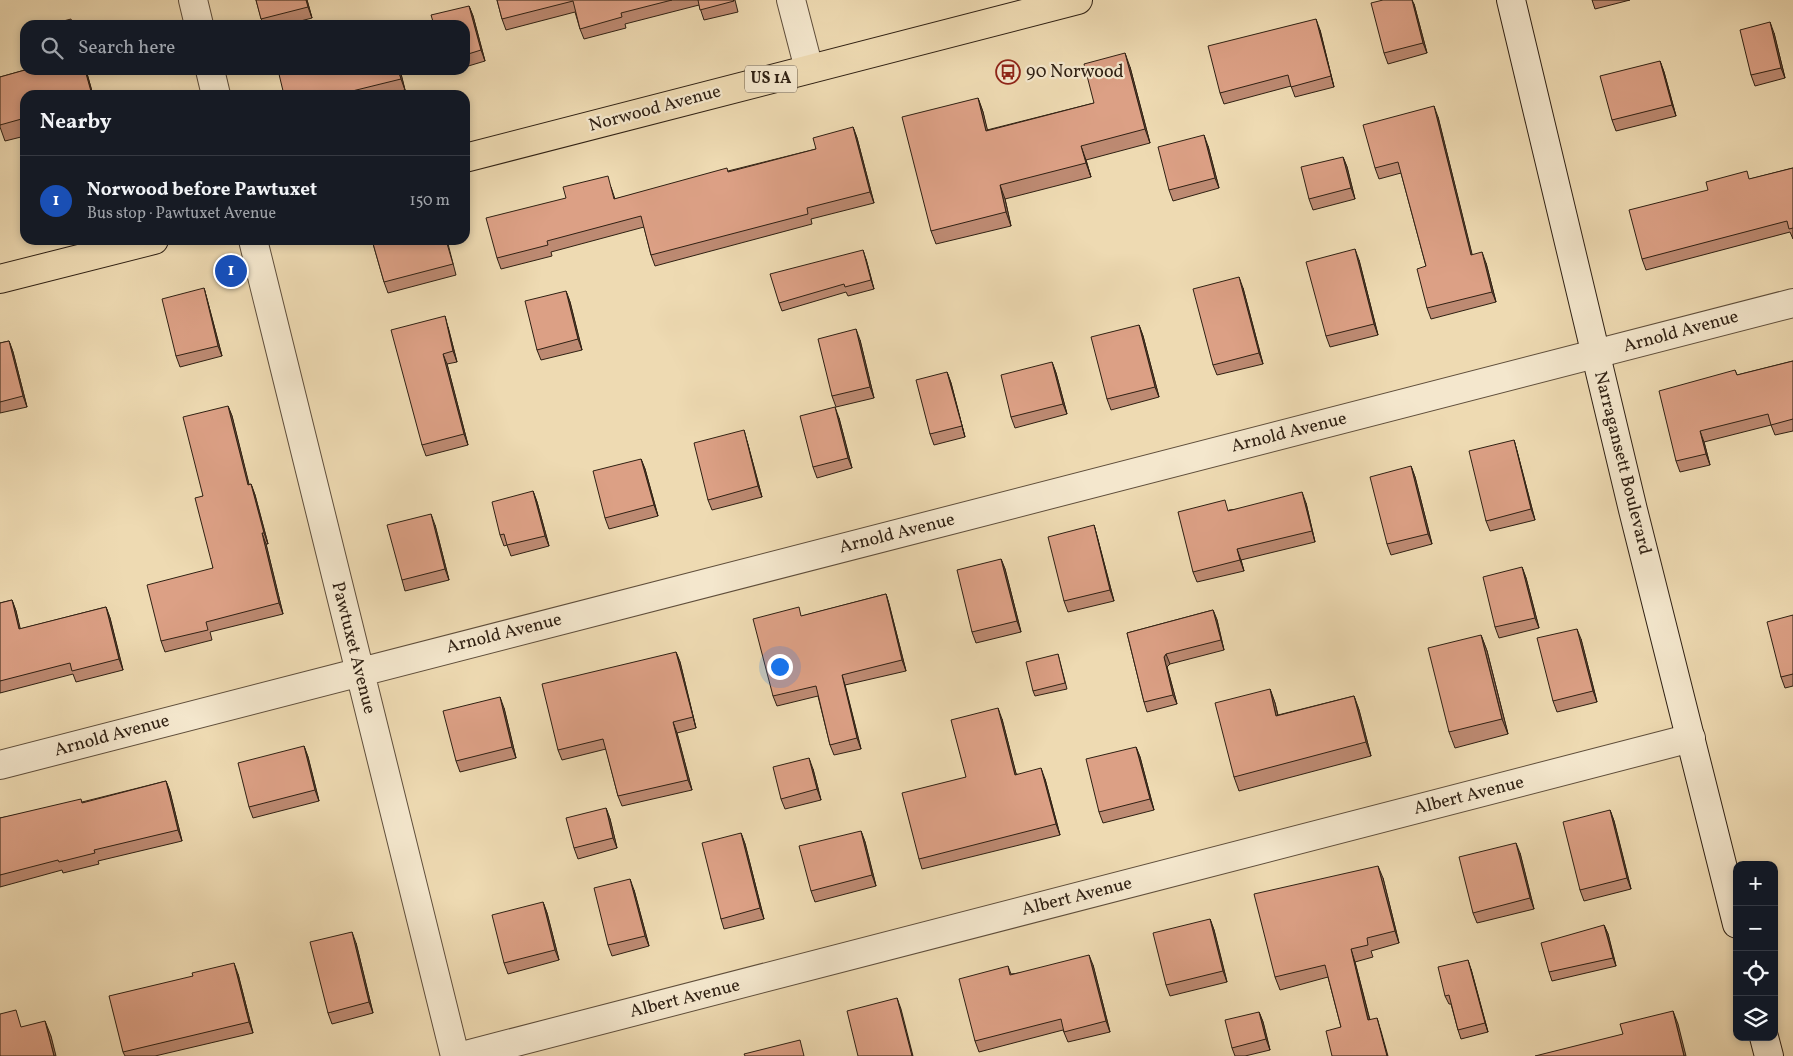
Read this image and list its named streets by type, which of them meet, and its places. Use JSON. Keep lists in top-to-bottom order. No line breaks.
{"streets":{"main road":["US 1A","Norwood Avenue"],"street":["Arnold Avenue","Narragansett Boulevard","Pawtuxet Avenue","Albert Avenue"]},"crossings":[["Arnold Avenue","Narragansett Boulevard"],["Arnold Avenue","Pawtuxet Avenue"],["Narragansett Boulevard","Albert Avenue"]],"places":{"bus stop":["90 Norwood"]},"page":{"search":"Search here","heading":"Nearby","list":[{"mark":"1","name":"Norwood before Pawtuxet","note":"Bus stop · Pawtuxet Avenue","value":"150 m"}],"pins":"1","map_buttons":["+","−"]}}
